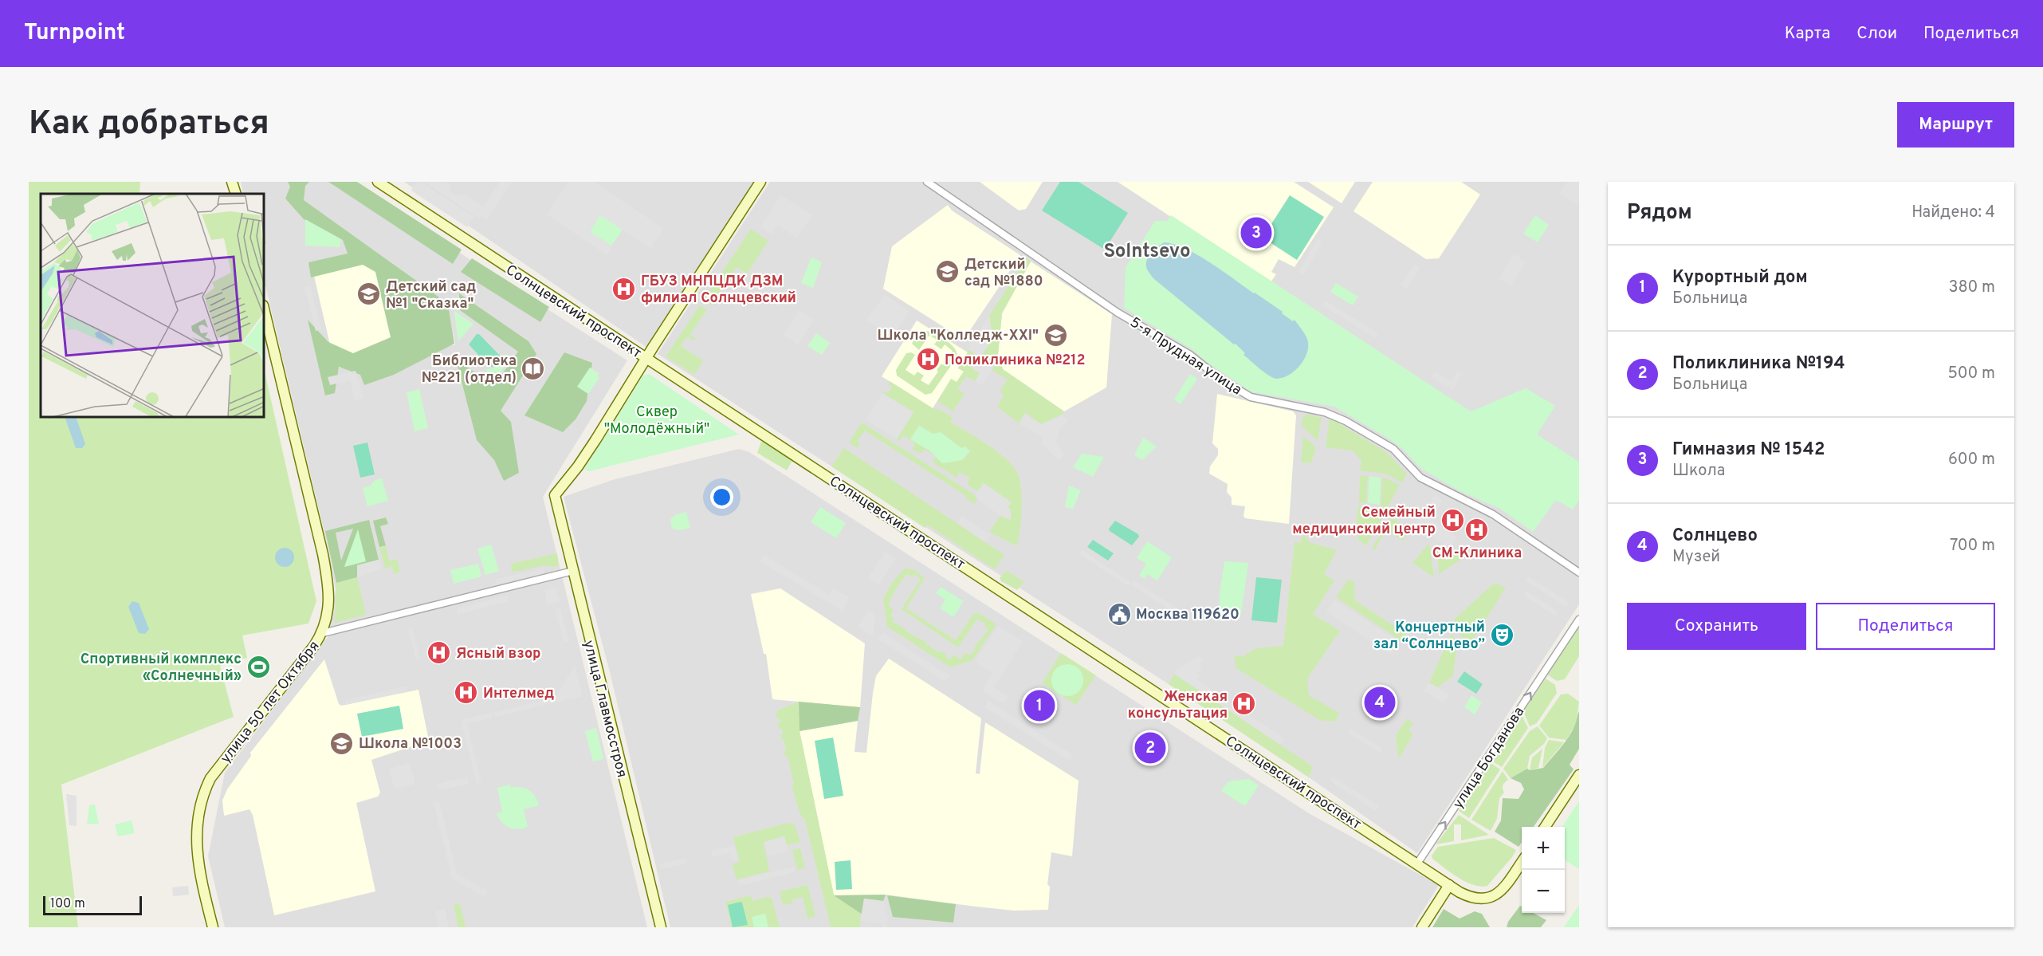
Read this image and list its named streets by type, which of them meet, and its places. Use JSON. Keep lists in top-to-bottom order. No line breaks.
{"streets":{"street":["Солнцевский проспект","5-я Прудная улица","улица 50 лет Октября","улица Главмосстроя","улица Богданова"]},"crossings":[["Солнцевский проспект","улица Главмосстроя"],["Солнцевский проспект","улица Богданова"]],"one_way":["улица Богданова"],"districts":["Solntsevo"],"parks":["Сквер \"Молодёжный\""],"places":{"school or university":["Детский сад №1880","Детский сад №1 \"Сказка\"","Школа \"Колледж-XXI\"","Школа №1003"],"hospital":["ГБУЗ МНПЦДК ДЗМ филиал Солнцевский","Поликлиника №212","Семейный медицинский центр","СМ-Клиника","Ясный взор","Интелмед","Женская консультация"],"library":["Библиотека №221 (отдел)"],"public building":["Москва 119620"],"theatre":["Концертный зал “Солнцево”"],"sports":["Спортивный комплекс «Солнечный»"]},"scale_bar":"100 m","page":{"header":"Turnpoint","nav":["Карта","Слои","Поделиться"],"buttons":["Маршрут",["Сохранить","Поделиться"]],"title":"Как добраться","heading":["Рядом","Найдено: 4"],"pins":["3","4","1","2"],"list":[{"mark":"1","name":"Курортный дом","note":"Больница","value":"380 m"},{"mark":"2","name":"Поликлиника №194","note":"Больница","value":"500 m"},{"mark":"3","name":"Гимназия № 1542","note":"Школа","value":"600 m"},{"mark":"4","name":"Солнцево","note":"Музей","value":"700 m"}],"map_buttons":["+","−"],"scale":"100 m"}}
